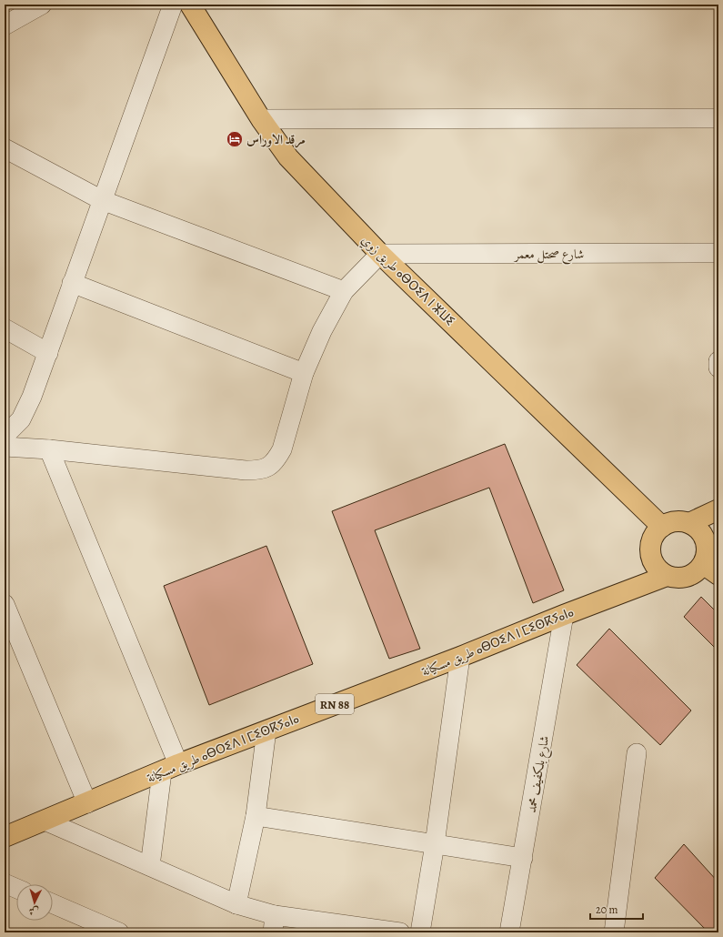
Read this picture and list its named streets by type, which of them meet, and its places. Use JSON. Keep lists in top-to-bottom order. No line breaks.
{"streets":{"main road":["طريق زوي ⴰⴱⵔⵉⴷ ⵏ ⵣⵡⵉ","طريق مسكيانة ⴰⴱⵔⵉⴷ ⵏ ⵎⵉⵙⴽⵢⴰⵏⴰ","RN 88"],"street":["شارع صحتل معمر","شارع بلكفيف محمد"]},"crossings":[["شارع صحتل معمر","طريق زوي ⴰⴱⵔⵉⴷ ⵏ ⵣⵡⵉ"],["طريق زوي ⴰⴱⵔⵉⴷ ⵏ ⵣⵡⵉ","طريق مسكيانة ⴰⴱⵔⵉⴷ ⵏ ⵎⵉⵙⴽⵢⴰⵏⴰ"],["طريق مسكيانة ⴰⴱⵔⵉⴷ ⵏ ⵎⵉⵙⴽⵢⴰⵏⴰ","شارع بلكفيف محمد"]],"places":{"hotel":["مرقد الاوراس"]},"scale_bar":"20 m","north":"bottom"}
